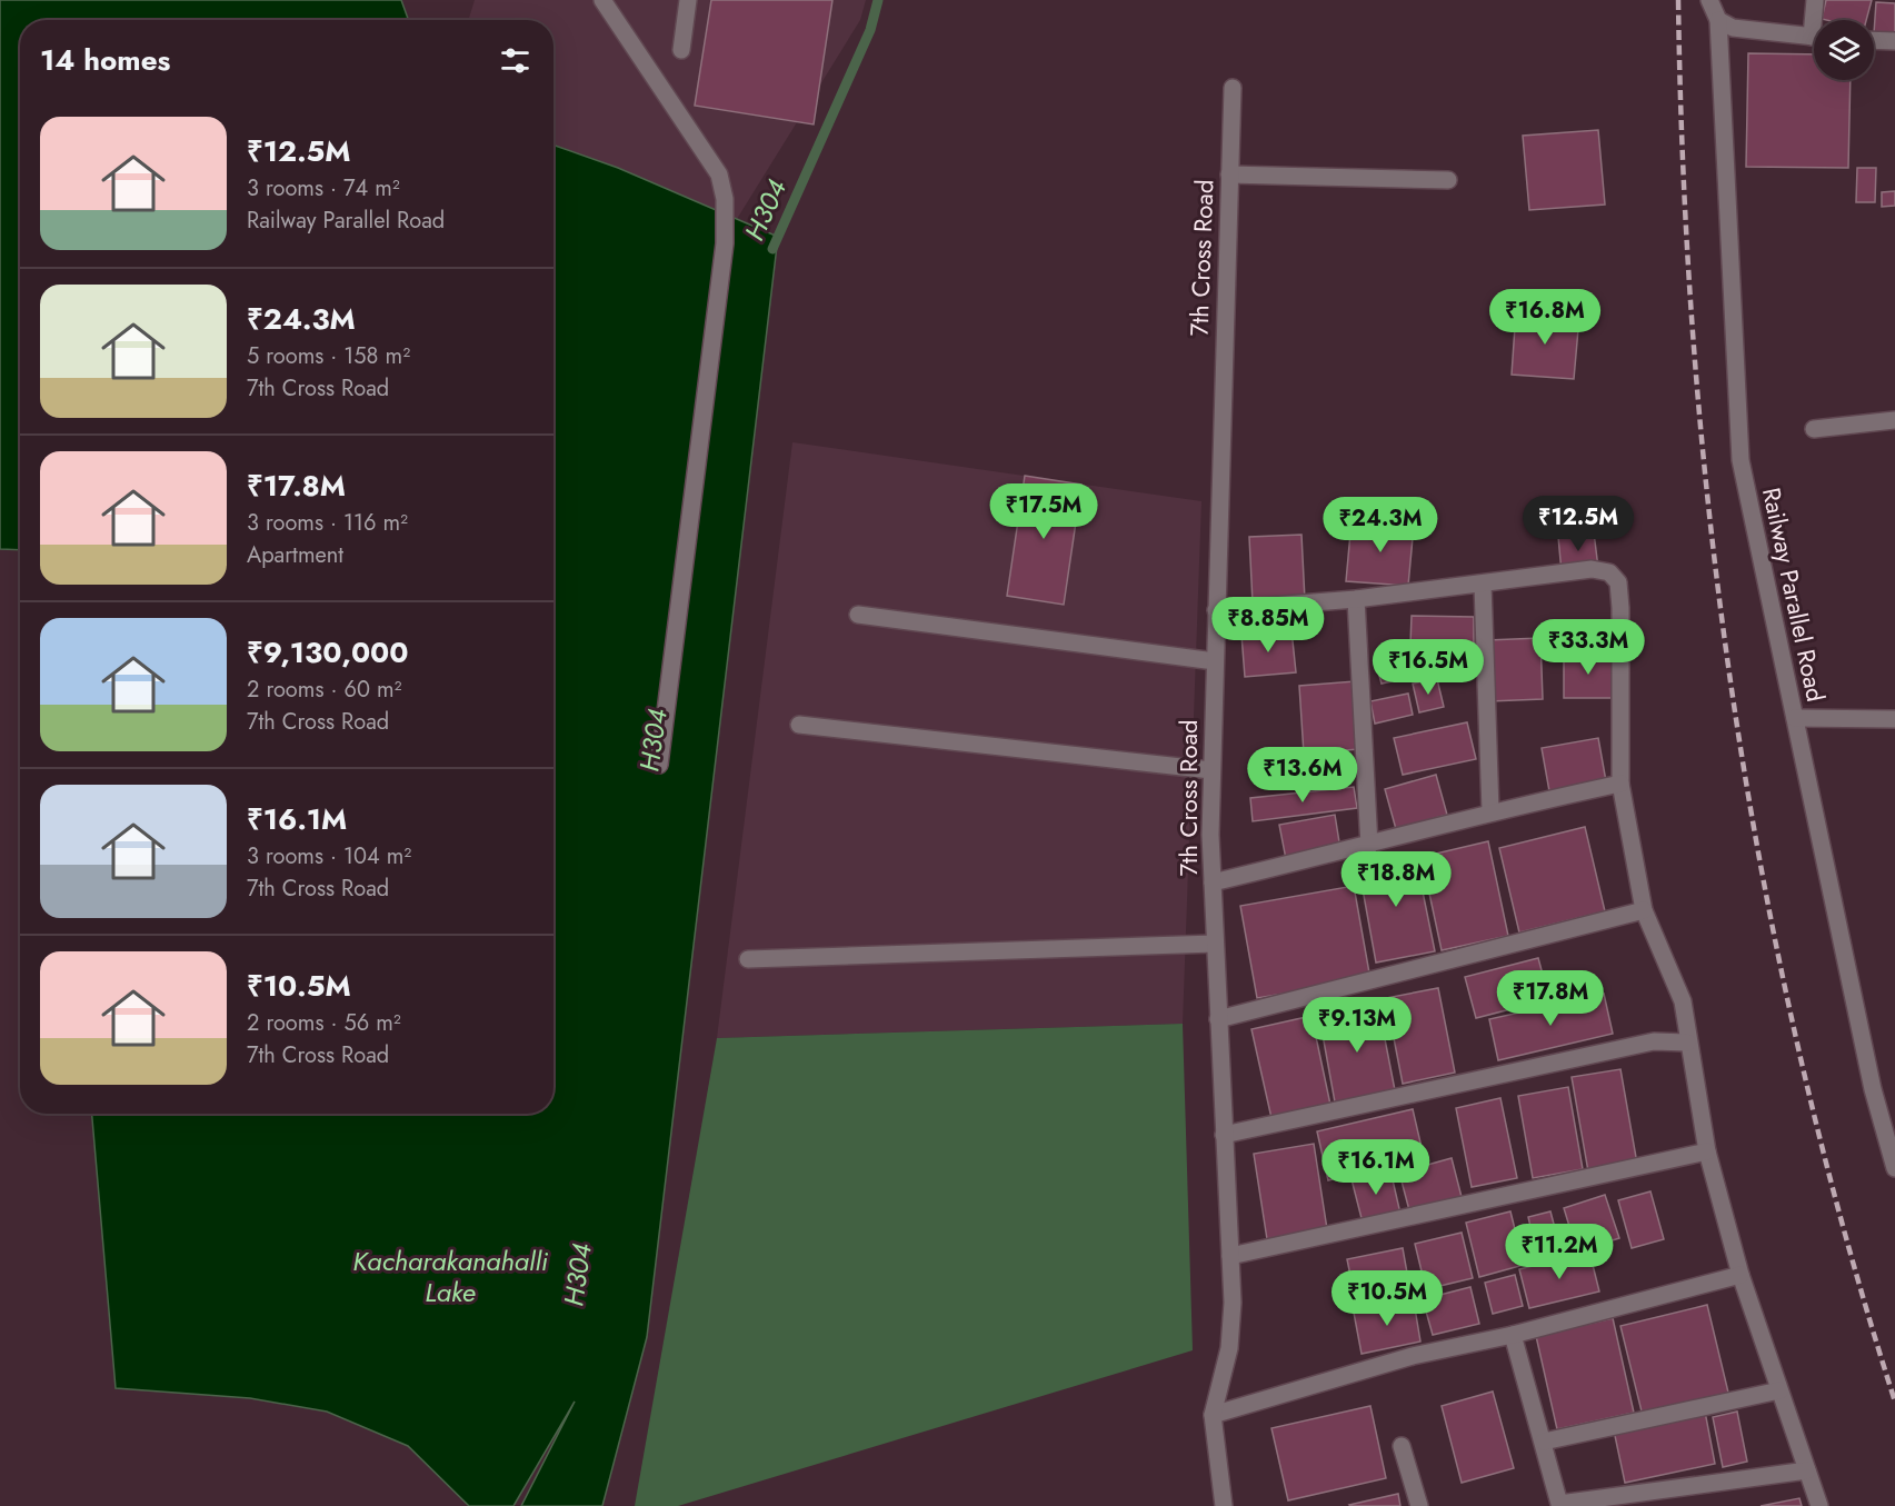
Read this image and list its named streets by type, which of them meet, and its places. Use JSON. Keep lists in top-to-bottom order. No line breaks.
{"streets":{"street":["7th Cross Road","Railway Parallel Road"]},"water":["H304","Kacharakanahalli Lake"],"page":{"heading":"14 homes","list":[{"name":"₹12.5M","note":"3 rooms · 74 m² · Railway Parallel Road"},{"name":"₹24.3M","note":"5 rooms · 158 m² · 7th Cross Road"},{"name":"₹17.8M","note":"3 rooms · 116 m² · Apartment"},{"name":"₹9,130,000","note":"2 rooms · 60 m² · 7th Cross Road"},{"name":"₹16.1M","note":"3 rooms · 104 m² · 7th Cross Road"},{"name":"₹10.5M","note":"2 rooms · 56 m² · 7th Cross Road"}],"price":["₹16.8M","₹17.5M","₹12.5M","₹24.3M","₹8.85M","₹33.3M","₹16.5M","₹13.6M","₹18.8M","₹17.8M","₹9.13M","₹16.1M","₹11.2M","₹10.5M"]}}
